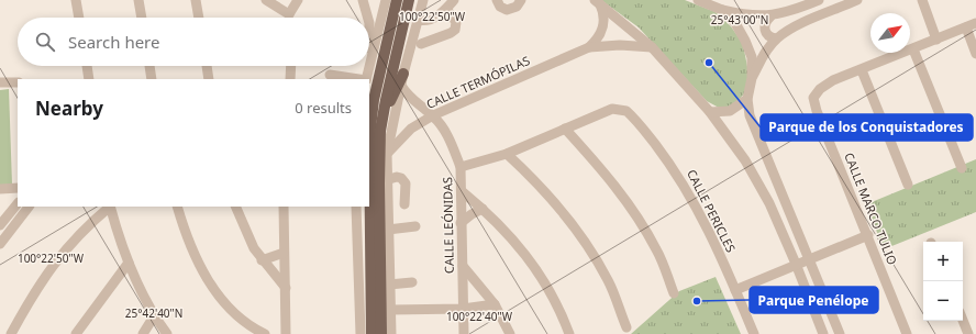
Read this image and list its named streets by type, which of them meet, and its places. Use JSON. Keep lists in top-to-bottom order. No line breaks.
{"streets":{"street":["CALLE TERMÓPILAS","CALLE MARCO TULIO","CALLE PERICLES","CALLE LEÓNIDAS"]},"crossings":[["CALLE TERMÓPILAS","CALLE LEÓNIDAS"]],"places":["Parque de los Conquistadores","Parque Penélope"],"north":"top right","page":{"search":"Search here","heading":["Nearby","0 results"],"map_buttons":["+","−"]},"coordinates":["100°22'50\"W","25°43'00\"N","25°42'40\"N","100°22'40\"W"]}
